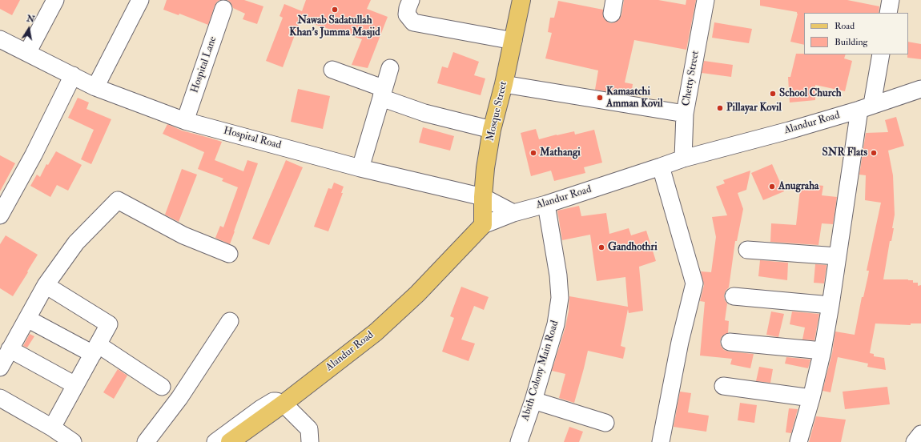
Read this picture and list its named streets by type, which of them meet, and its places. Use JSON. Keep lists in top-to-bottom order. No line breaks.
{"streets":{"main road":["Mosque Street","Alandur Road"],"street":["Hospital Lane","Chetty Street","Hospital Road","Abith Colony Main Road"]},"crossings":[["Hospital Lane","Hospital Road"],["Chetty Street","Alandur Road"],["Mosque Street","Alandur Road"],["Mosque Street","Hospital Road"],["Alandur Road","Hospital Road"],["Alandur Road","Abith Colony Main Road"]],"places":["Nawab Sadatullah Khan's Jumma Masjid","School Church","Kamaatchi Amman Kovil","Pillayar Kovil","Mathangi","SNR Flats","Anugraha","Gandhothri"],"legend":["Road","Building"],"north":"top"}
